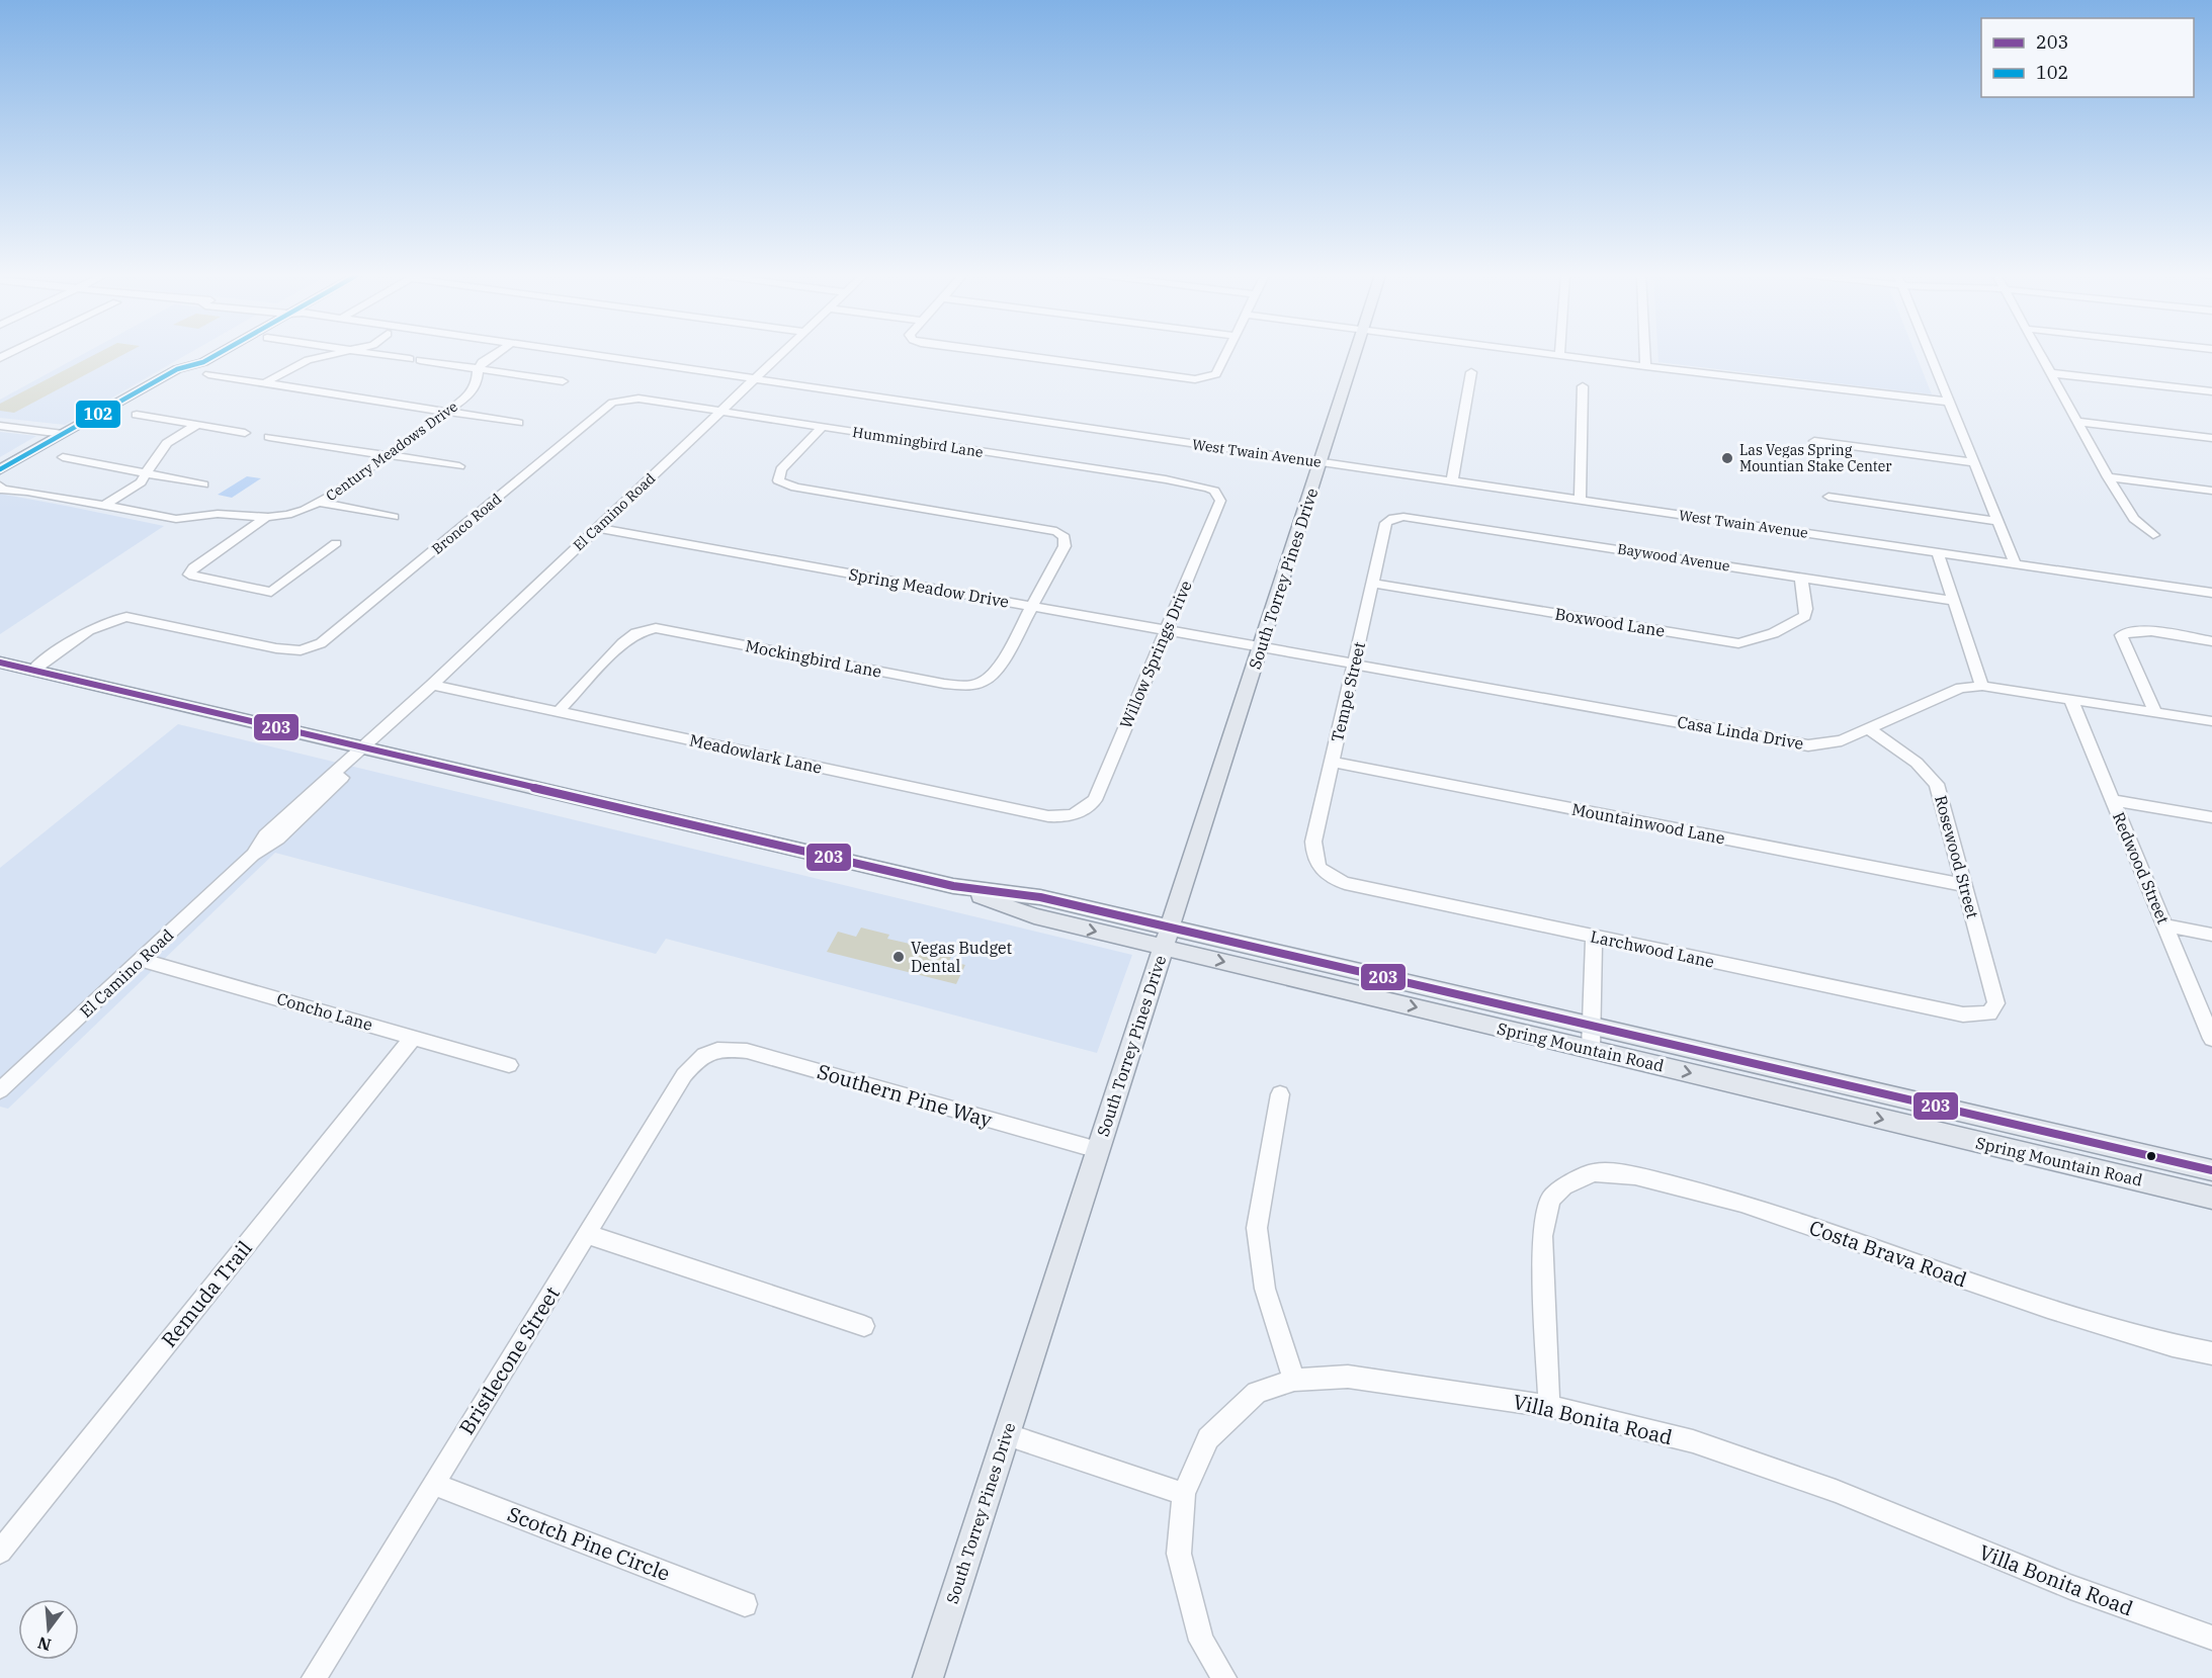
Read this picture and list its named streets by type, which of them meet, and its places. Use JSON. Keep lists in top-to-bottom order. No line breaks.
{"streets":{"main road":["South Torrey Pines Drive","Spring Mountain Road"],"street":["Hummingbird Lane","Century Meadows Drive","West Twain Avenue","El Camino Road","Bronco Road","Baywood Avenue","Spring Meadow Drive","Boxwood Lane","Willow Springs Drive","Mockingbird Lane","Tempe Street","Casa Linda Drive","Meadowlark Lane","Mountainwood Lane","Rosewood Street","Redwood Street","Larchwood Lane","Concho Lane","Southern Pine Way","Costa Brava Road","Remuda Trail","Bristlecone Street","Villa Bonita Road","Scotch Pine Circle"]},"crossings":[["Hummingbird Lane","El Camino Road"],["Hummingbird Lane","Bronco Road"],["Hummingbird Lane","Willow Springs Drive"],["West Twain Avenue","El Camino Road"],["West Twain Avenue","South Torrey Pines Drive"],["El Camino Road","Spring Meadow Drive"],["El Camino Road","Meadowlark Lane"],["El Camino Road","Concho Lane"],["El Camino Road","Spring Mountain Road"],["Bronco Road","Spring Mountain Road"],["Baywood Avenue","Boxwood Lane"],["Baywood Avenue","Tempe Street"],["South Torrey Pines Drive","Spring Meadow Drive"],["South Torrey Pines Drive","Casa Linda Drive"],["South Torrey Pines Drive","Spring Mountain Road"],["South Torrey Pines Drive","Southern Pine Way"],["Spring Meadow Drive","Willow Springs Drive"],["Spring Meadow Drive","Mockingbird Lane"],["Spring Meadow Drive","Casa Linda Drive"],["Boxwood Lane","Tempe Street"],["Willow Springs Drive","Meadowlark Lane"],["Mockingbird Lane","Meadowlark Lane"],["Tempe Street","Casa Linda Drive"],["Tempe Street","Mountainwood Lane"],["Tempe Street","Larchwood Lane"],["Casa Linda Drive","Rosewood Street"],["Casa Linda Drive","Redwood Street"],["Mountainwood Lane","Rosewood Street"],["Rosewood Street","Larchwood Lane"],["Concho Lane","Remuda Trail"],["Southern Pine Way","Bristlecone Street"],["Costa Brava Road","Villa Bonita Road"],["Bristlecone Street","Scotch Pine Circle"]],"places":["Las Vegas Spring Mountian Stake Center","Vegas Budget Dental"],"lines":["transit line 102","transit line 203"],"legend":["203","102"],"north":"bottom"}
